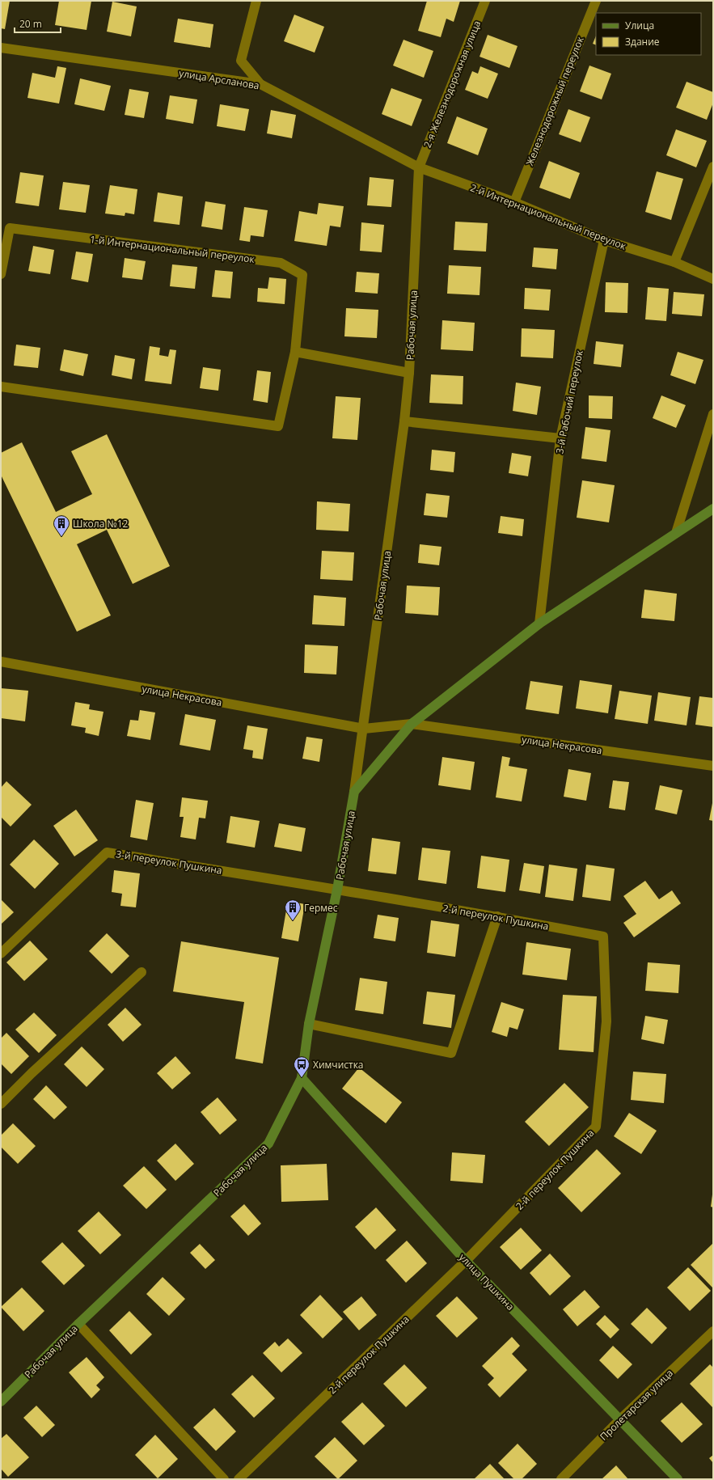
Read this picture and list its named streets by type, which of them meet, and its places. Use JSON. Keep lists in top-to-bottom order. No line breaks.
{"streets":{"street":["улица Арсланова","2-я Железнодорожная улица","Железнодорожный переулок","2-й Интернациональный переулок","1-й Интернациональный переулок","Рабочая улица","3-й Рабочий переулок","улица Некрасова","3-й переулок Пушкина","2-й переулок Пушкина","улица Пушкина","Пролетарская улица"]},"crossings":[["улица Арсланова","2-я Железнодорожная улица"],["улица Арсланова","2-й Интернациональный переулок"],["улица Арсланова","Рабочая улица"],["2-я Железнодорожная улица","2-й Интернациональный переулок"],["2-я Железнодорожная улица","Рабочая улица"],["Железнодорожный переулок","2-й Интернациональный переулок"],["2-й Интернациональный переулок","Рабочая улица"],["2-й Интернациональный переулок","3-й Рабочий переулок"],["Рабочая улица","улица Некрасова"],["Рабочая улица","3-й переулок Пушкина"],["Рабочая улица","2-й переулок Пушкина"],["Рабочая улица","улица Пушкина"],["3-й переулок Пушкина","2-й переулок Пушкина"],["2-й переулок Пушкина","улица Пушкина"],["улица Пушкина","Пролетарская улица"]],"places":{"building":["Школа №12","Гермес"],"bus stop":["Химчистка"]},"legend":["Улица","Здание"],"scale_bar":"20 m"}
